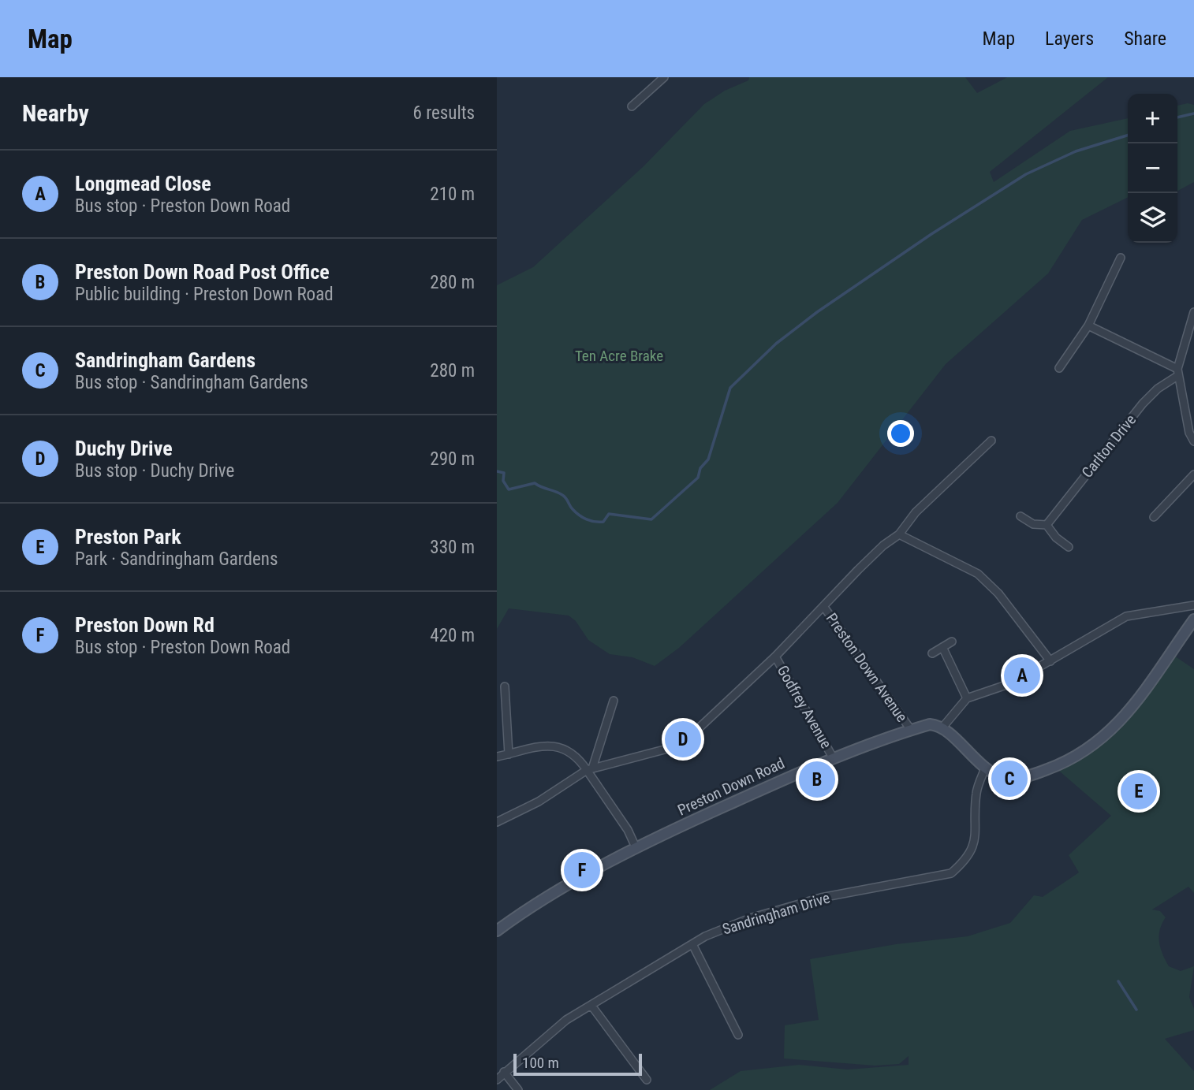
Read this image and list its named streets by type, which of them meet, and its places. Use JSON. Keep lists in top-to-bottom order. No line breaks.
{"streets":{"street":["Carlton Drive","Preston Down Avenue","Godfrey Avenue","Preston Down Road","Sandringham Drive"]},"crossings":[["Preston Down Avenue","Preston Down Road"],["Godfrey Avenue","Preston Down Road"]],"parks":["Ten Acre Brake"],"scale_bar":"100 m","page":{"header":"Map","nav":["Map","Layers","Share"],"heading":["Nearby","6 results"],"map_buttons":["+","−"],"list":[{"mark":"A","name":"Longmead Close","note":"Bus stop · Preston Down Road","value":"210 m"},{"mark":"B","name":"Preston Down Road Post Office","note":"Public building · Preston Down Road","value":"280 m"},{"mark":"C","name":"Sandringham Gardens","note":"Bus stop · Sandringham Gardens","value":"280 m"},{"mark":"D","name":"Duchy Drive","note":"Bus stop · Duchy Drive","value":"290 m"},{"mark":"E","name":"Preston Park","note":"Park · Sandringham Gardens","value":"330 m"},{"mark":"F","name":"Preston Down Rd","note":"Bus stop · Preston Down Road","value":"420 m"}],"pins":["A","D","C","B","E","F"],"scale":"100 m"}}
